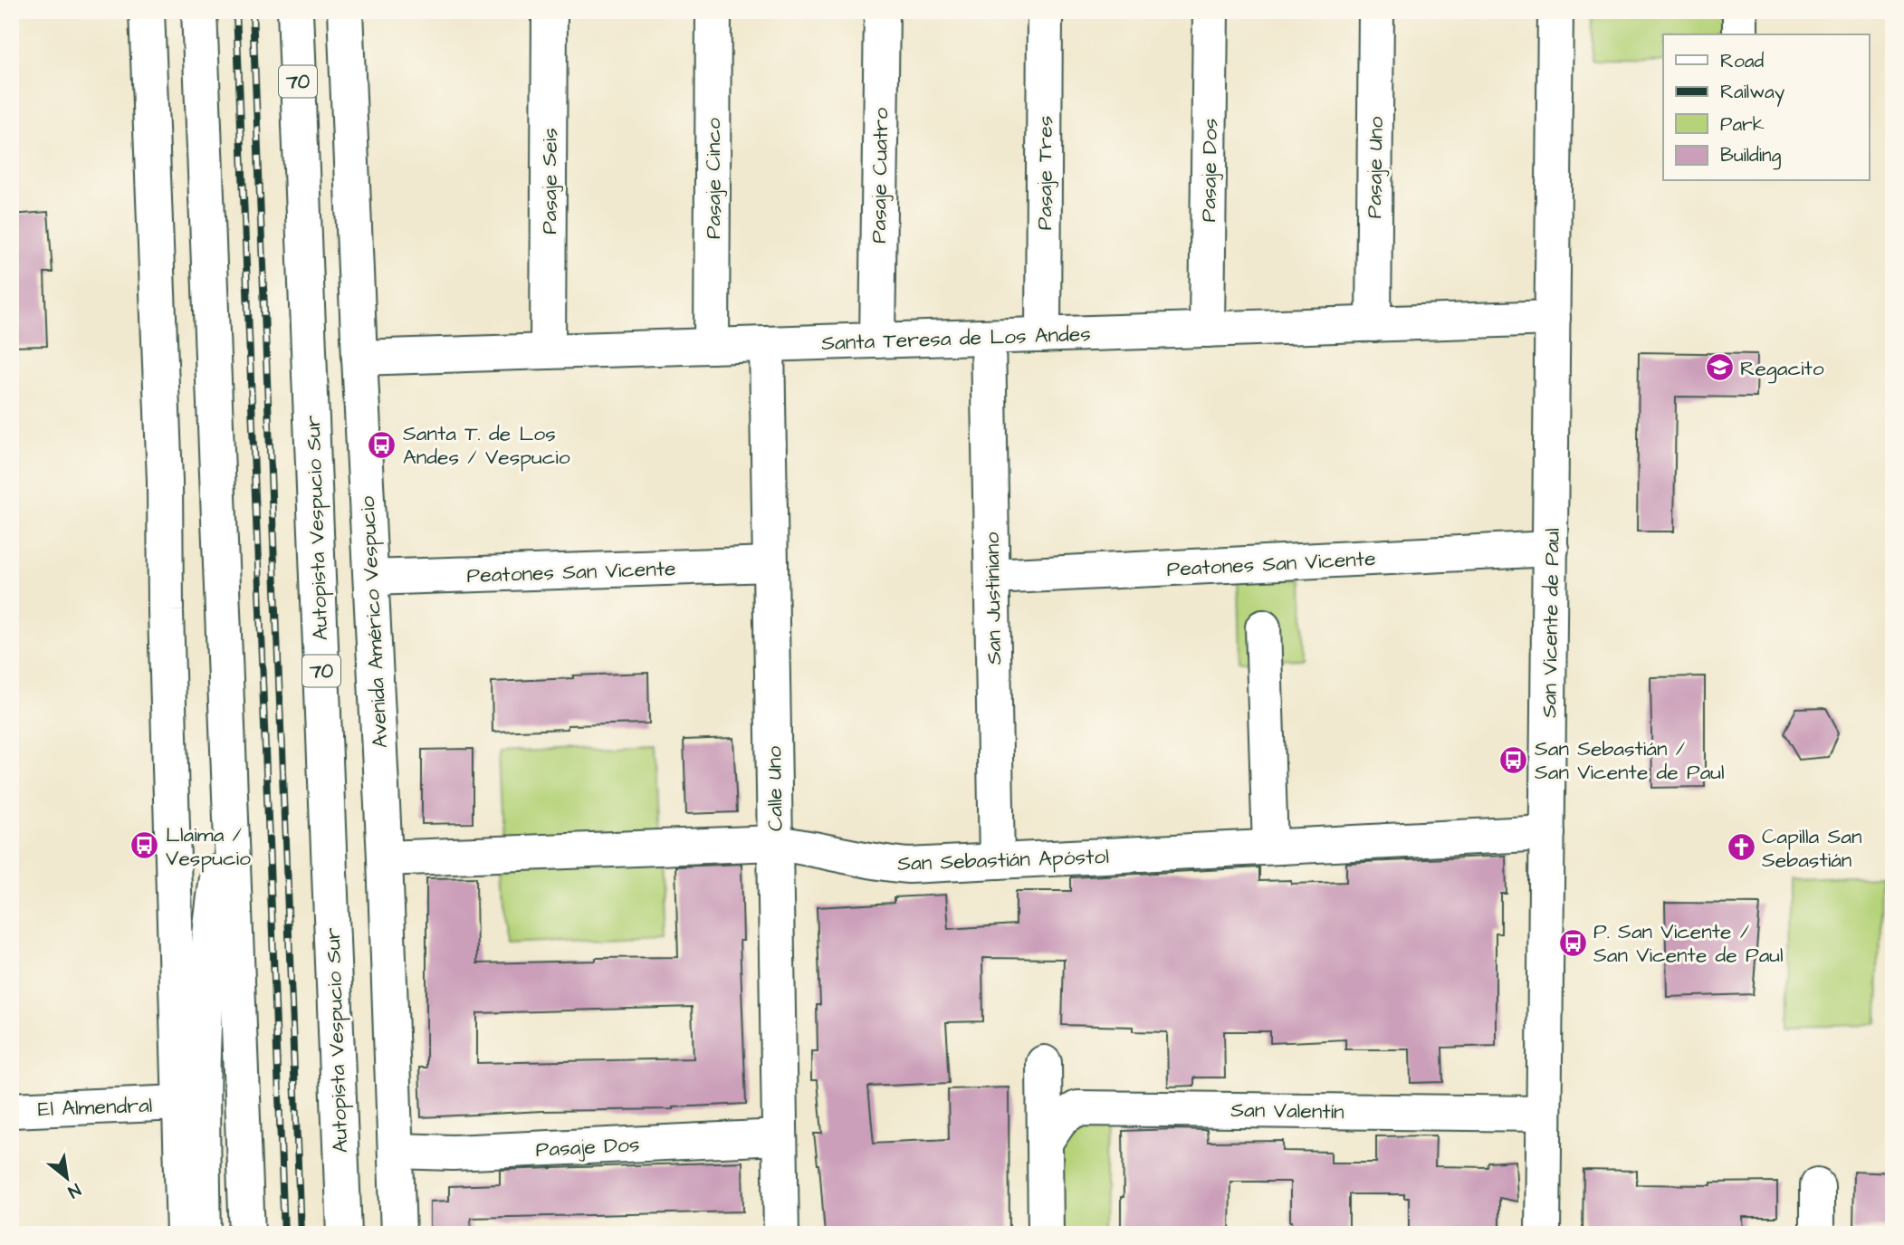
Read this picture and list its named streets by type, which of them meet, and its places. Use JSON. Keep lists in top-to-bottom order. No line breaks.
{"streets":{"main road":["70","Pasaje Uno","Pasaje Dos","Pasaje Tres","Pasaje Cuatro","Pasaje Cinco","Pasaje Seis","Santa Teresa de Los Andes","Autopista Vespucio Sur","Peatones San Vicente","San Justiniano","Avenida Américo Vespucio","San Vicente de Paul","Calle Uno","San Sebastián Apóstol","El Almendral","San Valentín"]},"crossings":[["Pasaje Uno","Santa Teresa de Los Andes"],["Pasaje Dos","Santa Teresa de Los Andes"],["Pasaje Dos","Avenida Américo Vespucio"],["Pasaje Dos","Calle Uno"],["Pasaje Tres","Santa Teresa de Los Andes"],["Pasaje Cuatro","Santa Teresa de Los Andes"],["Pasaje Cinco","Santa Teresa de Los Andes"],["Pasaje Seis","Santa Teresa de Los Andes"],["Santa Teresa de Los Andes","San Justiniano"],["Santa Teresa de Los Andes","Avenida Américo Vespucio"],["Santa Teresa de Los Andes","San Vicente de Paul"],["Santa Teresa de Los Andes","Calle Uno"],["Peatones San Vicente","San Justiniano"],["Peatones San Vicente","Avenida Américo Vespucio"],["Peatones San Vicente","San Vicente de Paul"],["Peatones San Vicente","Calle Uno"],["San Justiniano","San Sebastián Apóstol"],["Avenida Américo Vespucio","San Sebastián Apóstol"],["San Vicente de Paul","San Sebastián Apóstol"],["San Vicente de Paul","San Valentín"],["Calle Uno","San Sebastián Apóstol"]],"places":{"school or university":["Regacito"],"bus stop":["Santa T. de Los Andes / Vespucio","San Sebastián / San Vicente de Paul","Llaima / Vespucio","P. San Vicente / San Vicente de Paul"],"church":["Capilla San Sebastián"]},"legend":["Road","Railway","Park","Building"],"north":"bottom right"}
